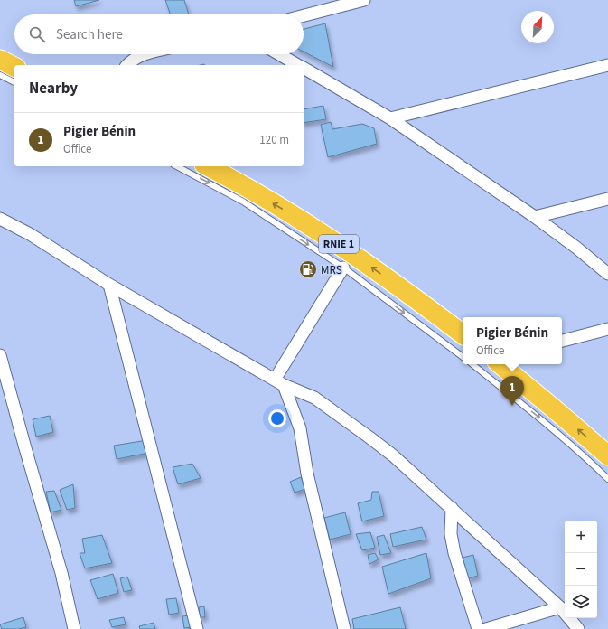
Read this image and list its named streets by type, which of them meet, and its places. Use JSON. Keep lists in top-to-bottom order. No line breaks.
{"streets":{"highway":["RNIE 1"]},"places":{"fuel station":["MRS"]},"north":"top right","page":{"search":"Search here","heading":"Nearby","list":[{"mark":"1","name":"Pigier Bénin","note":"Office","value":"120 m"}],"popup":["Pigier Bénin","Office"],"pins":"1","map_buttons":["+","−"]}}
